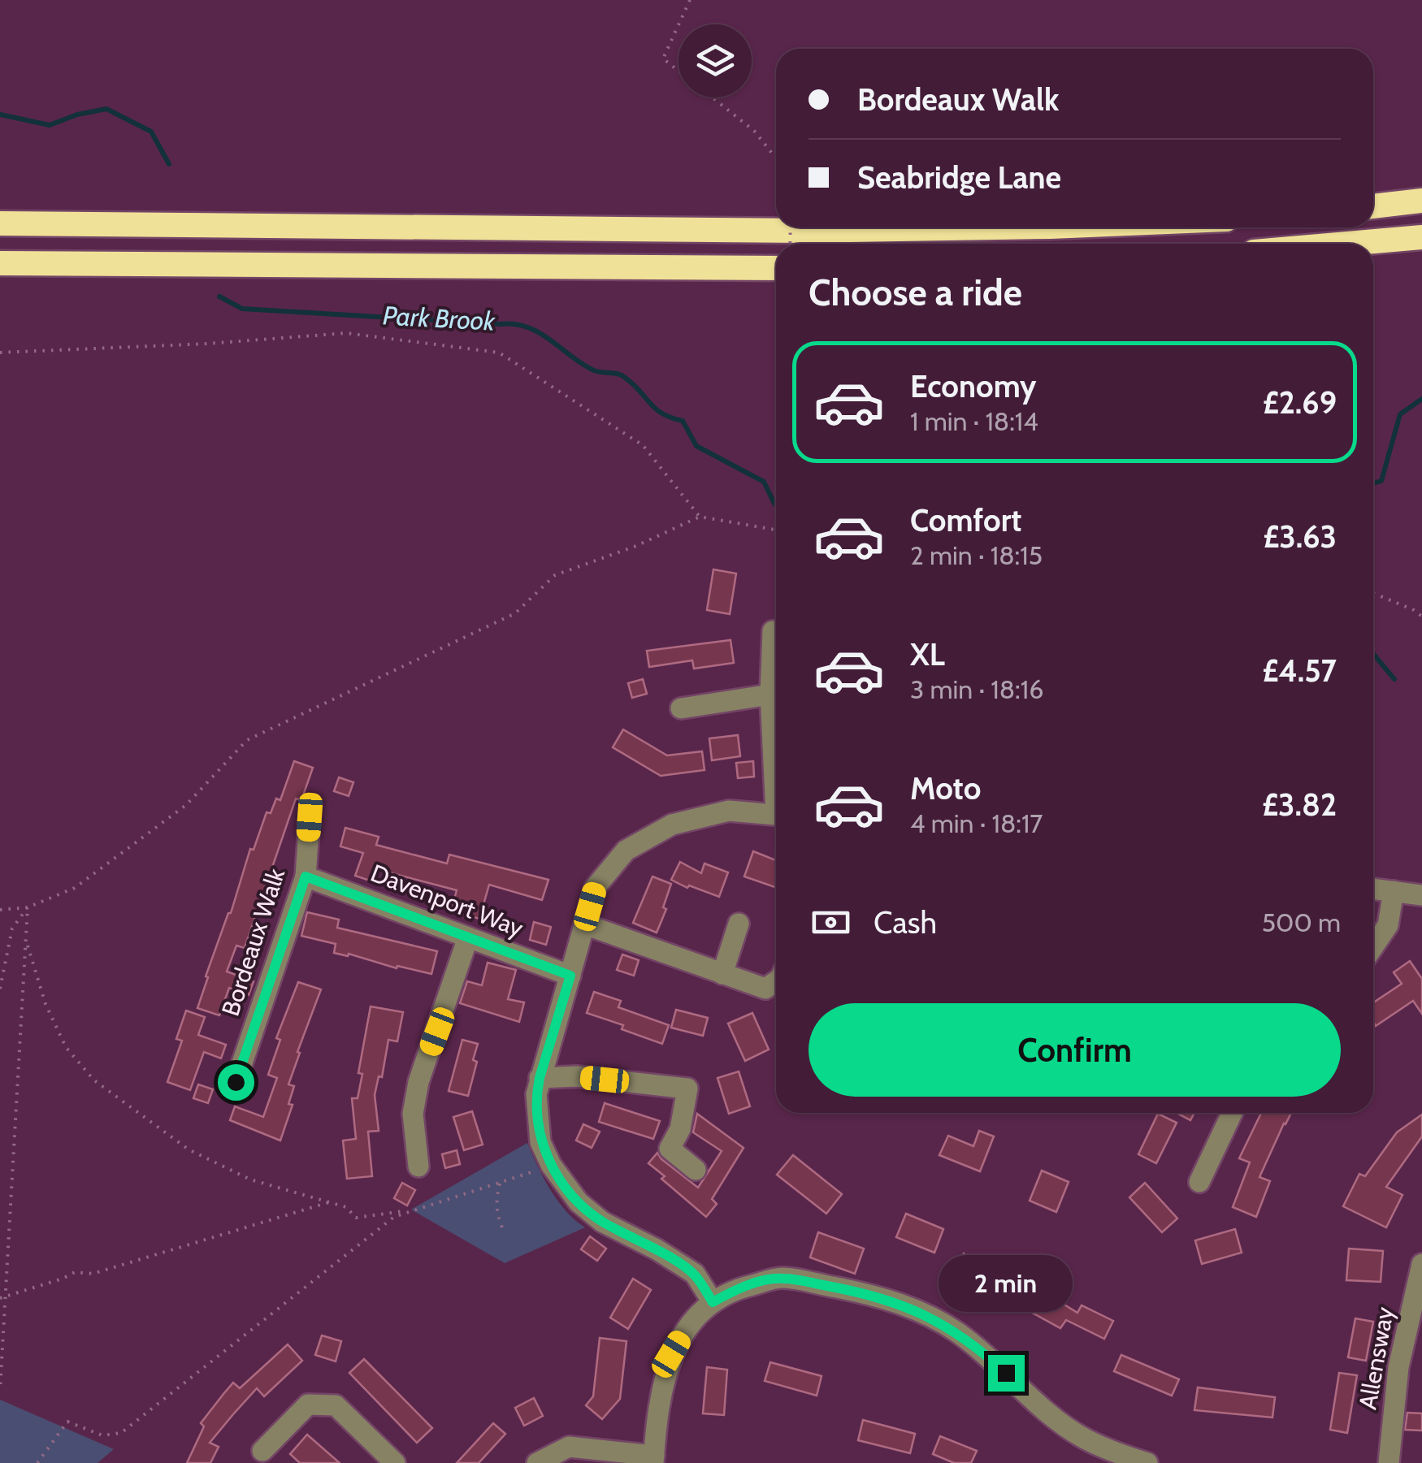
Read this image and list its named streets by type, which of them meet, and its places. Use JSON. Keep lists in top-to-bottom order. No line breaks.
{"streets":{"street":["Davenport Way","Bordeaux Walk","Allensway"]},"crossings":[["Davenport Way","Bordeaux Walk"]],"water":["Park Brook"],"page":{"banner":["Bordeaux Walk","Seabridge Lane"],"heading":"Choose a ride","list":[{"name":"Economy","note":"1 min · 18:14","value":"£2.69"},{"name":"Comfort","note":"2 min · 18:15","value":"£3.63"},{"name":"XL","note":"3 min · 18:16","value":"£4.57"},{"name":"Moto","note":"4 min · 18:17","value":"£3.82"}],"pay":["Cash","500 m"],"buttons":"Confirm","bubble":"2 min"}}
